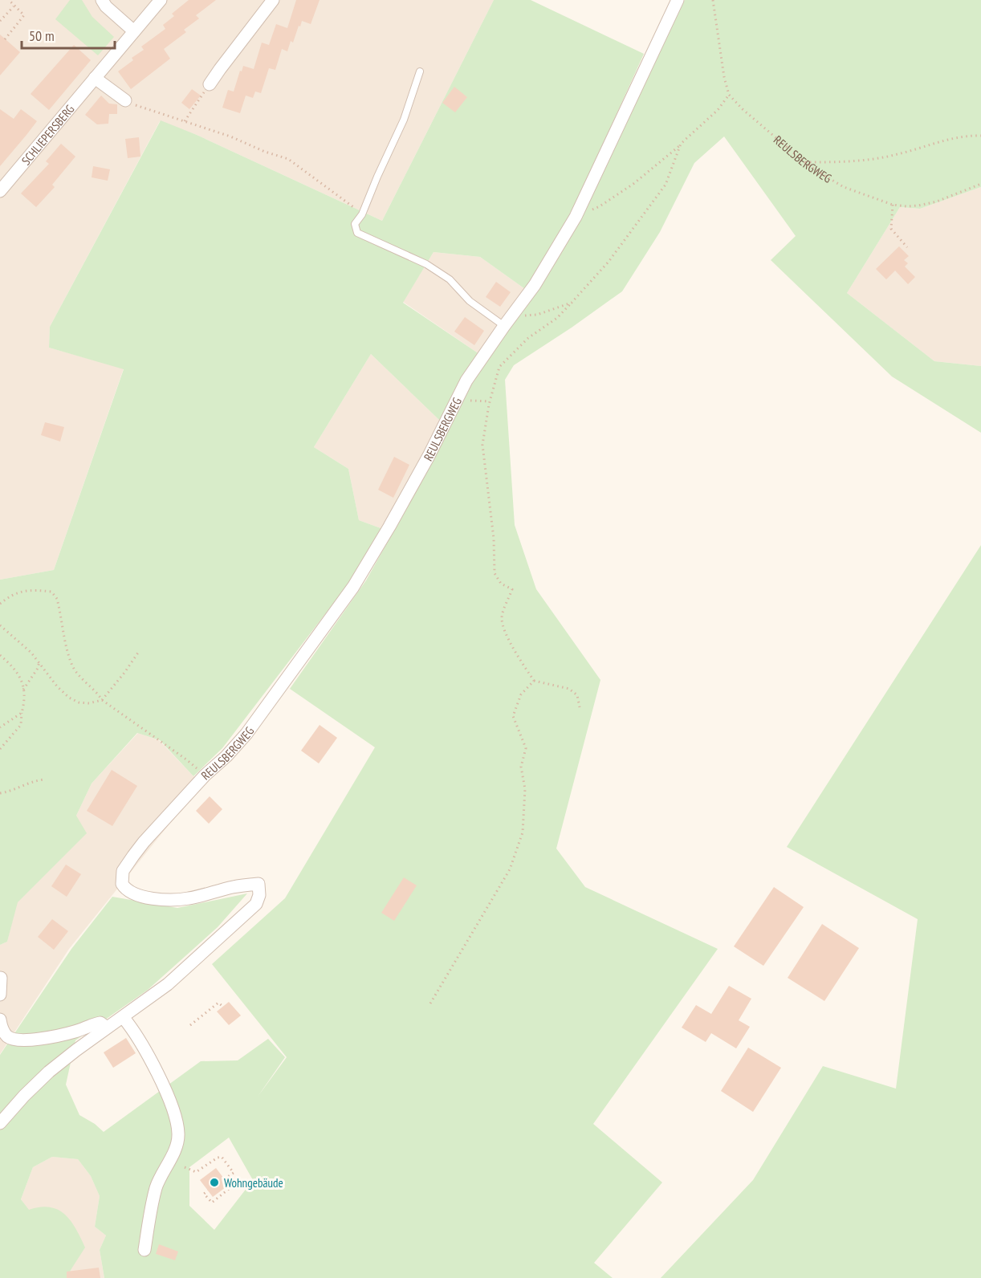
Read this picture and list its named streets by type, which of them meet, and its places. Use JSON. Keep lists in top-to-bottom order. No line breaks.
{"streets":{"street":["SCHLIEPERSBERG","REULSBERGWEG"]},"places":["Wohngebäude"],"scale_bar":"50 m"}
